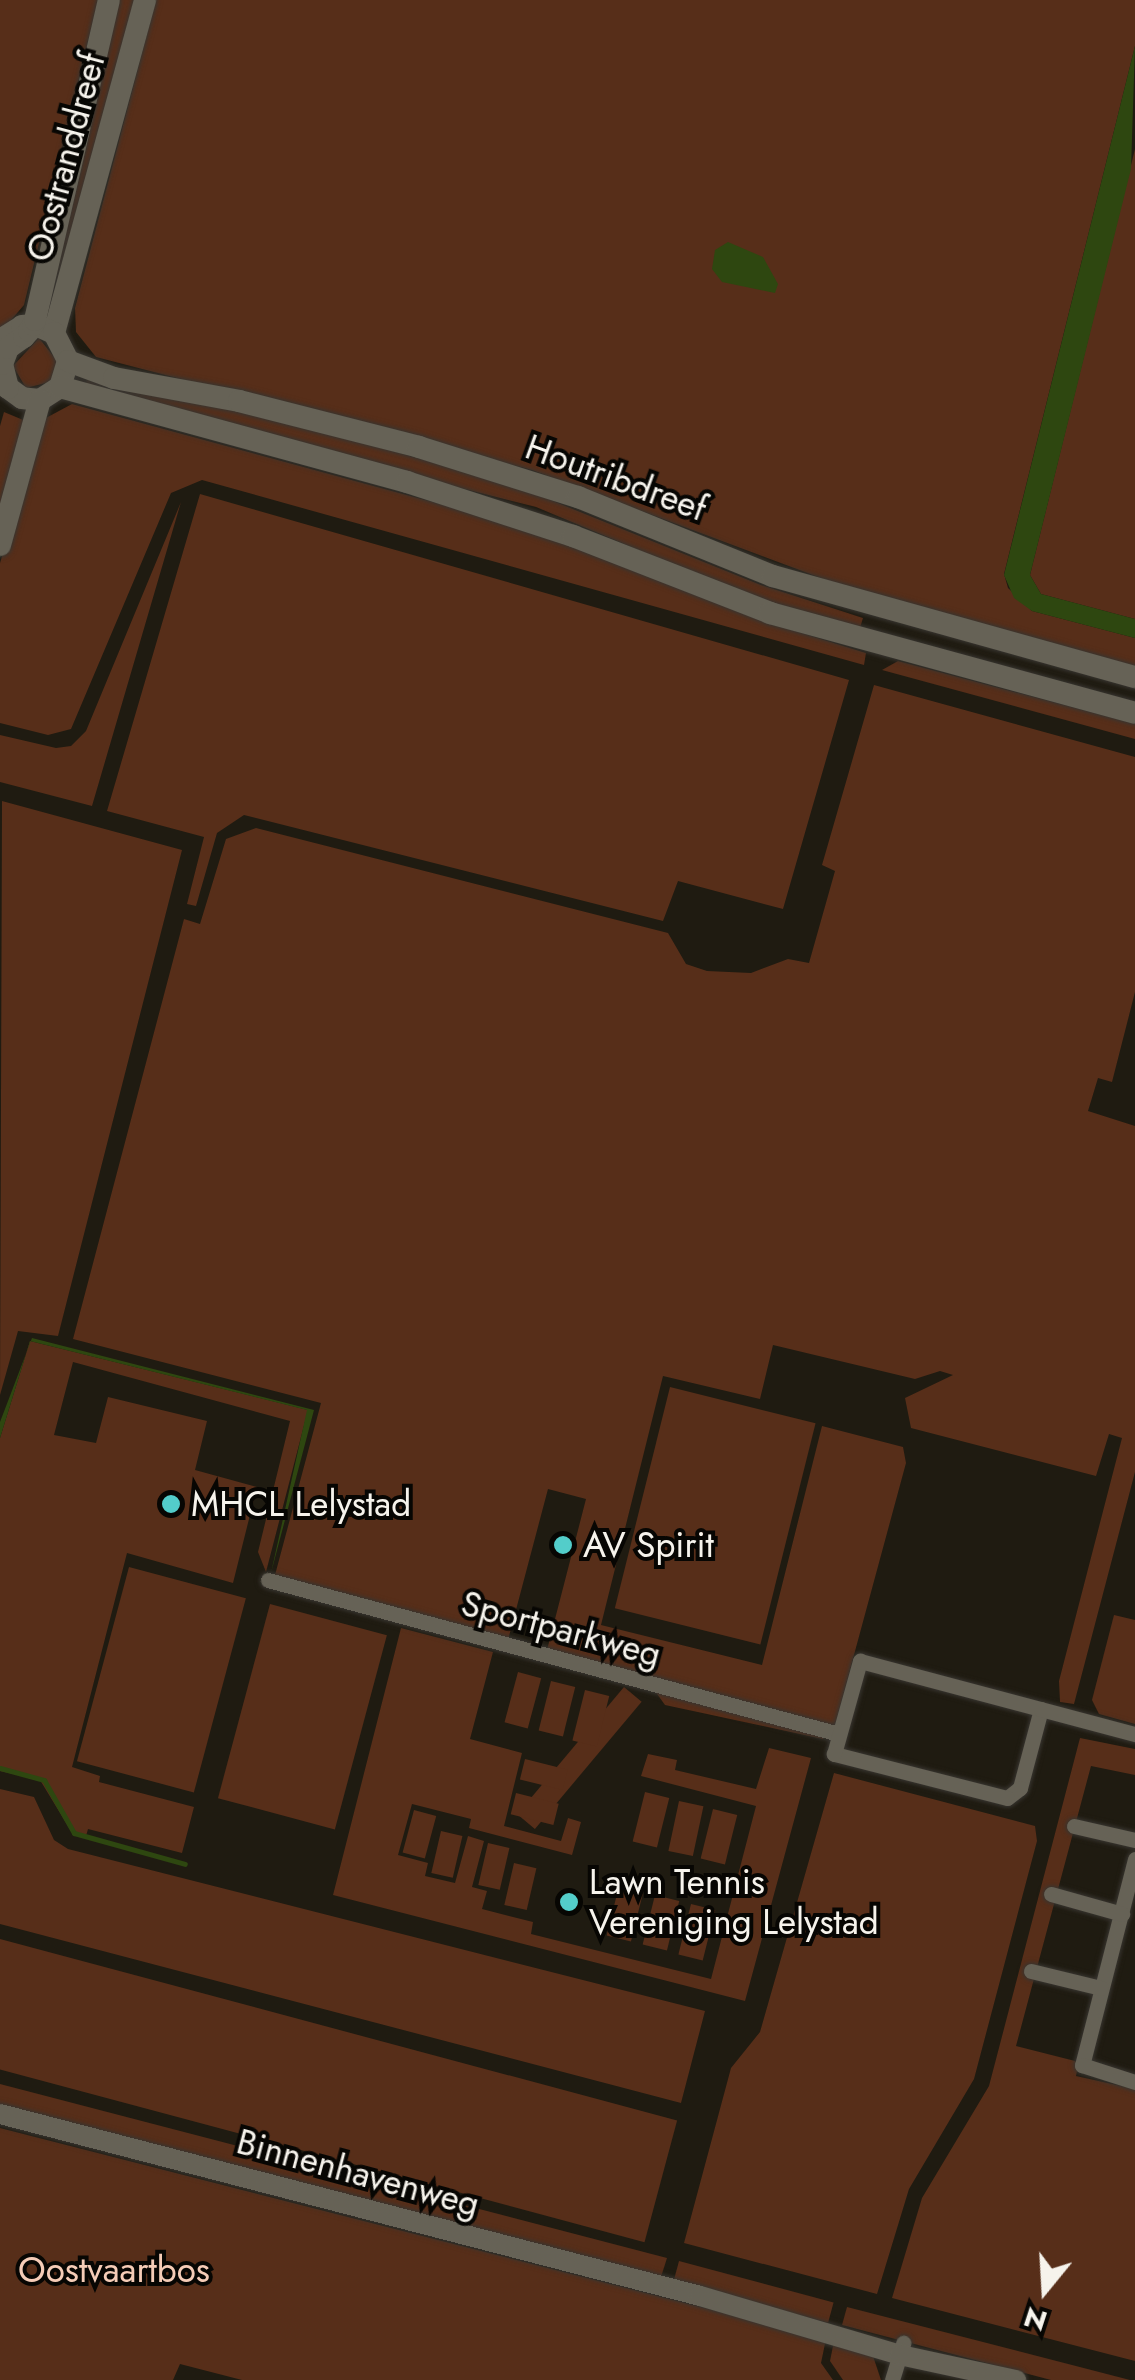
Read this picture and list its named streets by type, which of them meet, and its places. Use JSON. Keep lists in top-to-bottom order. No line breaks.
{"streets":{"main road":["Oostranddreef","Houtribdreef"],"street":["Sportparkweg","Binnenhavenweg"]},"crossings":[["Oostranddreef","Houtribdreef"]],"parks":["Oostvaartbos"],"places":["MHCL Lelystad","AV Spirit","Lawn Tennis Vereniging Lelystad"],"north":"bottom"}
